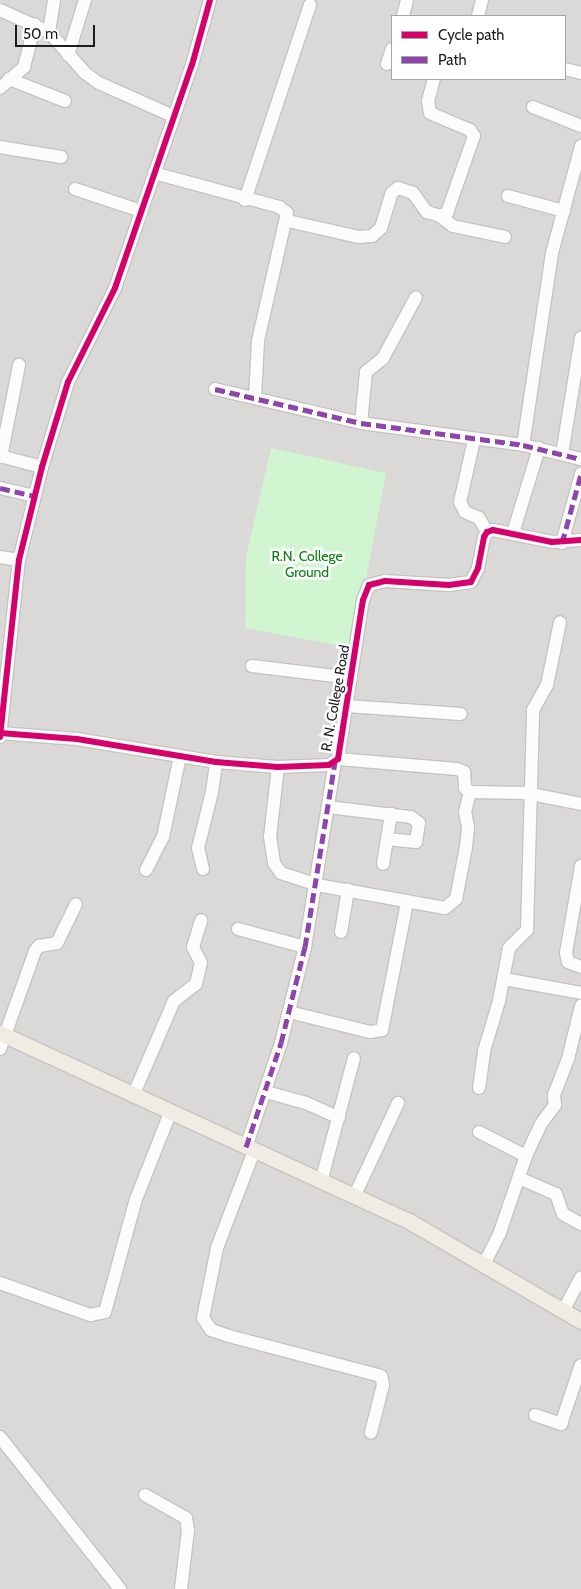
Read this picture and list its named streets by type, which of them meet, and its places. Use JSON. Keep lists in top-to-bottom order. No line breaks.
{"streets":{"street":["R. N. College Road"]},"parks":["R.N. College Ground"],"legend":["Cycle path","Path"],"scale_bar":"50 m"}
